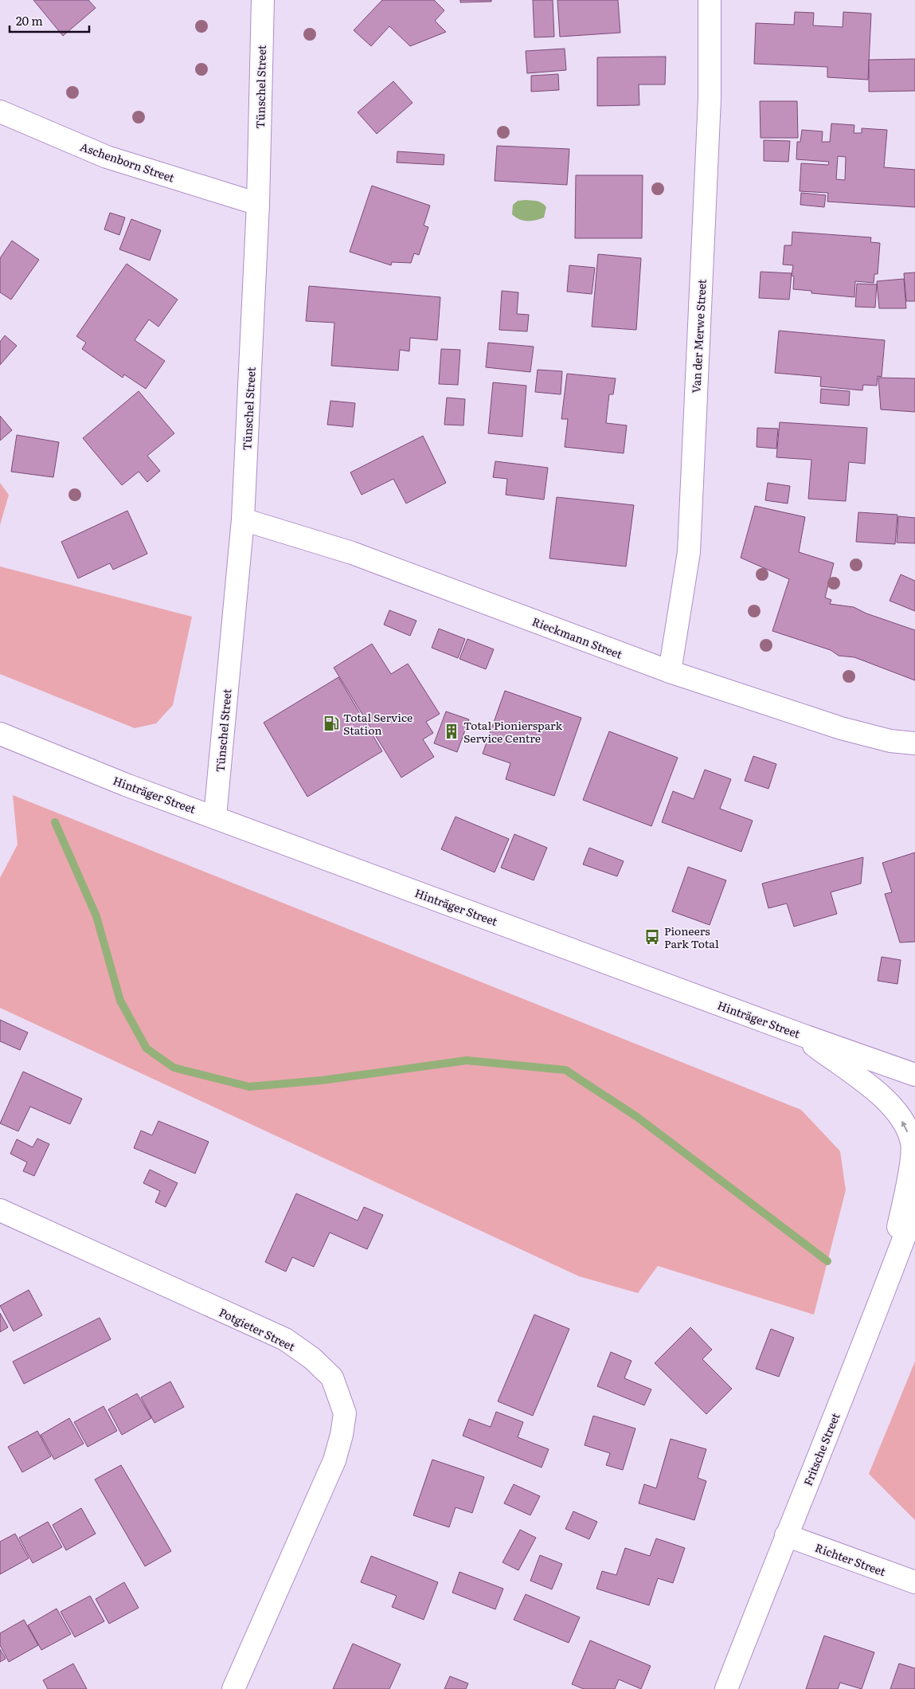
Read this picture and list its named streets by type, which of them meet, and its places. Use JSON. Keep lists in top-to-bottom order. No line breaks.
{"streets":{"street":["Tünschel Street","Aschenborn Street","Van der Merwe Street","Rieckmann Street","Hinträger Street","Potgieter Street","Fritsche Street","Richter Street"]},"crossings":[["Tünschel Street","Aschenborn Street"],["Tünschel Street","Rieckmann Street"],["Tünschel Street","Hinträger Street"],["Van der Merwe Street","Rieckmann Street"],["Fritsche Street","Richter Street"]],"places":{"fuel station":["Total Service Station"],"building":["Total Pionierspark Service Centre"],"bus stop":["Pioneers Park Total"]},"scale_bar":"20 m"}
